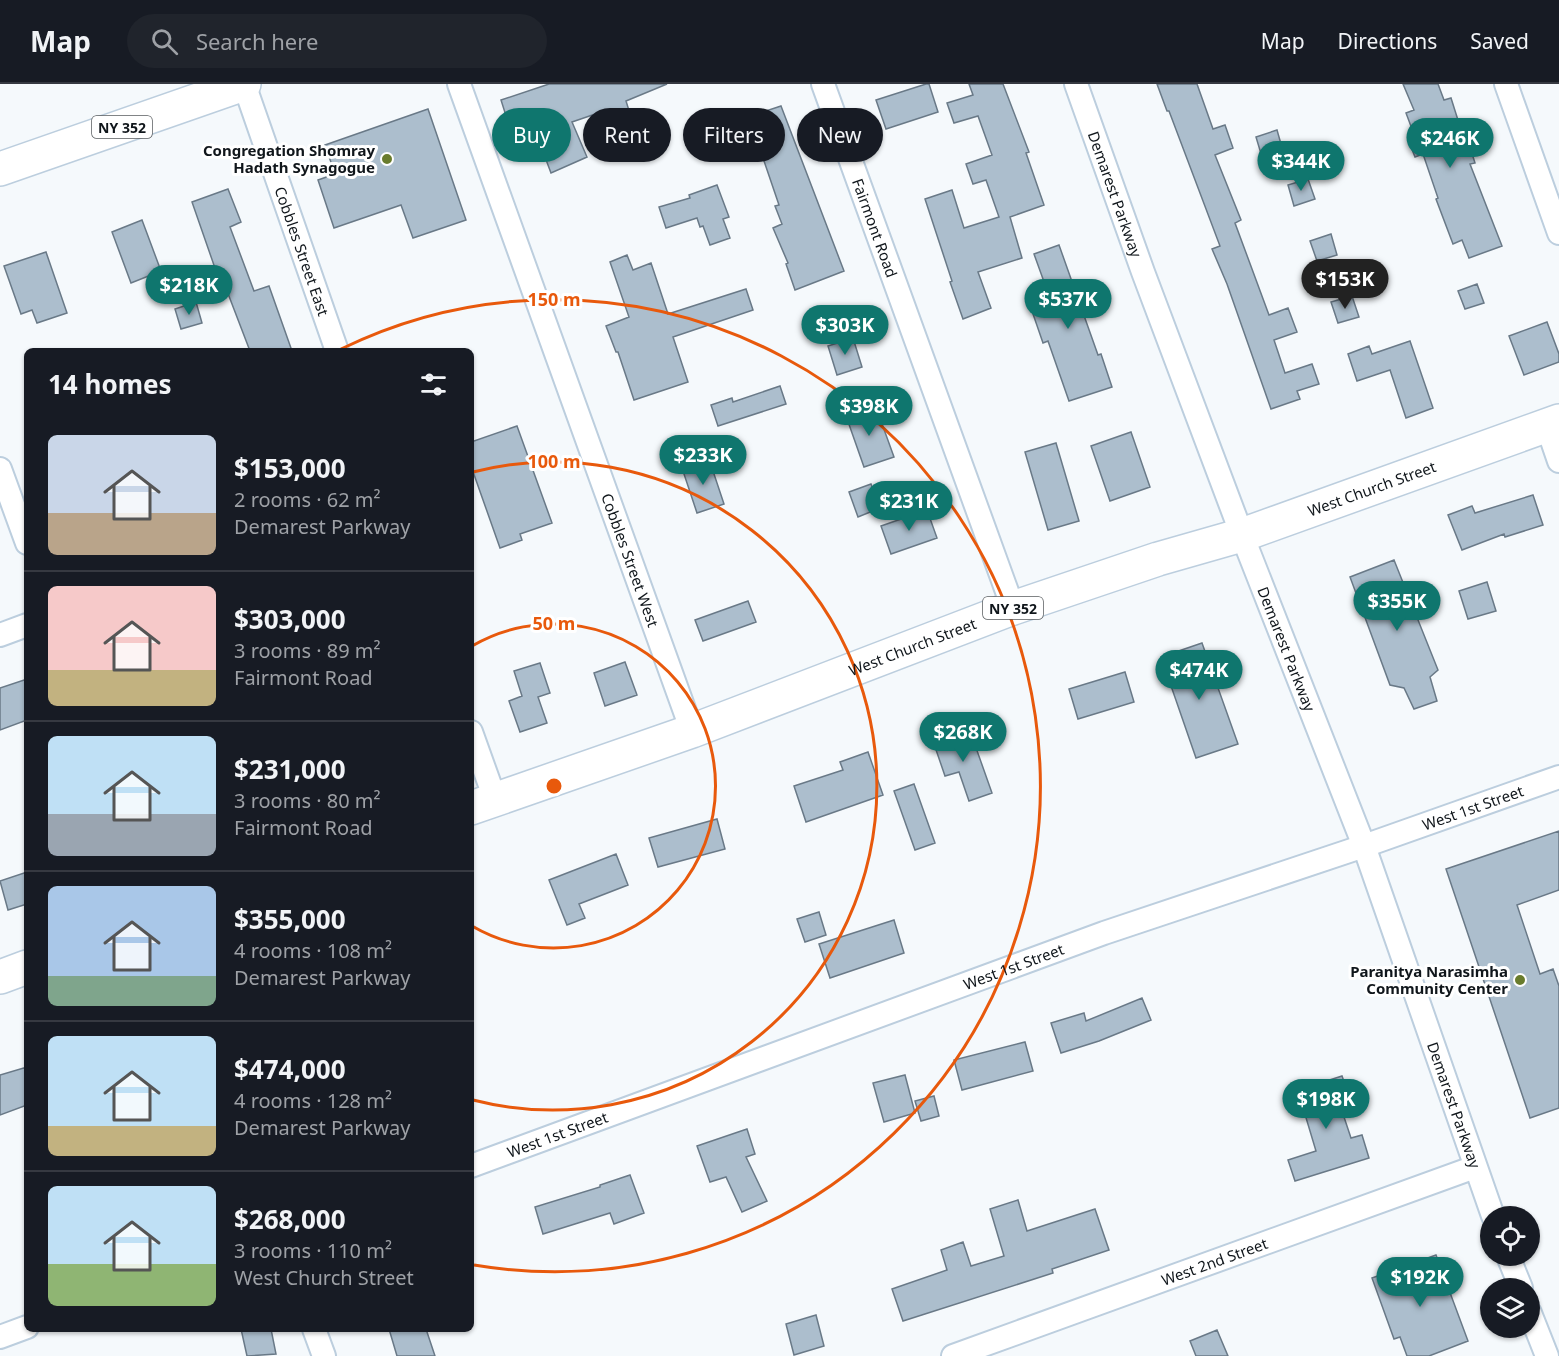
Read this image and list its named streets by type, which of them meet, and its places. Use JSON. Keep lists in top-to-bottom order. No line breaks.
{"streets":{"main road":["NY 352","West Church Street"],"street":["Demarest Parkway","Fairmont Road","Cobbles Street East","Cobbles Street West","West 1st Street","West 2nd Street"]},"crossings":[["NY 352","Cobbles Street East"],["Demarest Parkway","West Church Street"],["Demarest Parkway","West 1st Street"],["Demarest Parkway","West 2nd Street"],["Fairmont Road","West Church Street"],["West Church Street","Cobbles Street West"]],"places":["Congregation Shomray Hadath Synagogue","Paranitya Narasimha Community Center"],"page":{"header":"Map","search":"Search here","nav":["Map","Directions","Saved"],"chip":["Buy","Rent","Filters","New"],"price":["$246K","$344K","$153K","$218K","$537K","$303K","$398K","$233K","$231K","$355K","$474K","$268K","$198K","$192K"],"heading":"14 homes","list":[{"name":"$153,000","note":"2 rooms · 62 m² · Demarest Parkway"},{"name":"$303,000","note":"3 rooms · 89 m² · Fairmont Road"},{"name":"$231,000","note":"3 rooms · 80 m² · Fairmont Road"},{"name":"$355,000","note":"4 rooms · 108 m² · Demarest Parkway"},{"name":"$474,000","note":"4 rooms · 128 m² · Demarest Parkway"},{"name":"$268,000","note":"3 rooms · 110 m² · West Church Street"}]},"rings":["150 m","100 m","50 m"]}
